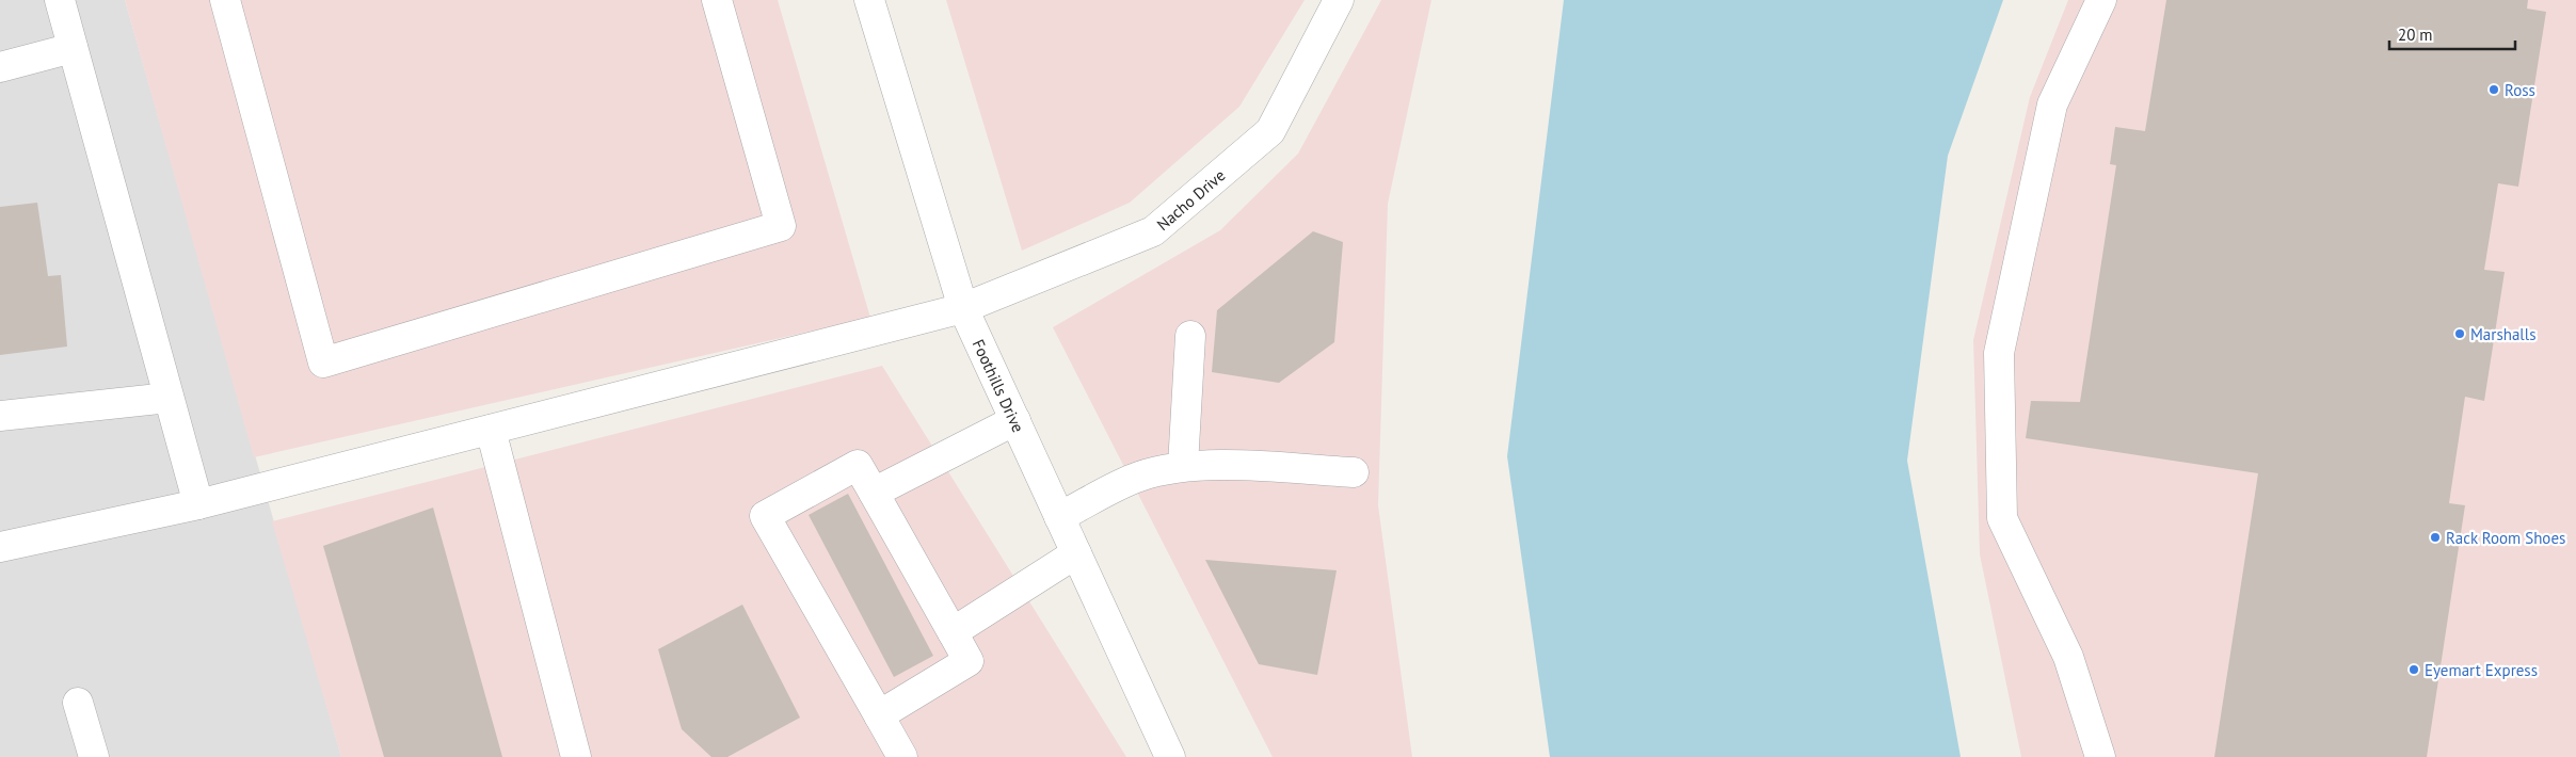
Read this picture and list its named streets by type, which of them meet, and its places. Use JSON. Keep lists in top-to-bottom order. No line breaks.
{"streets":{"street":["Nacho Drive","Foothills Drive"]},"crossings":[["Nacho Drive","Foothills Drive"]],"places":["Ross","Marshalls","Rack Room Shoes","Eyemart Express"],"scale_bar":"20 m"}
